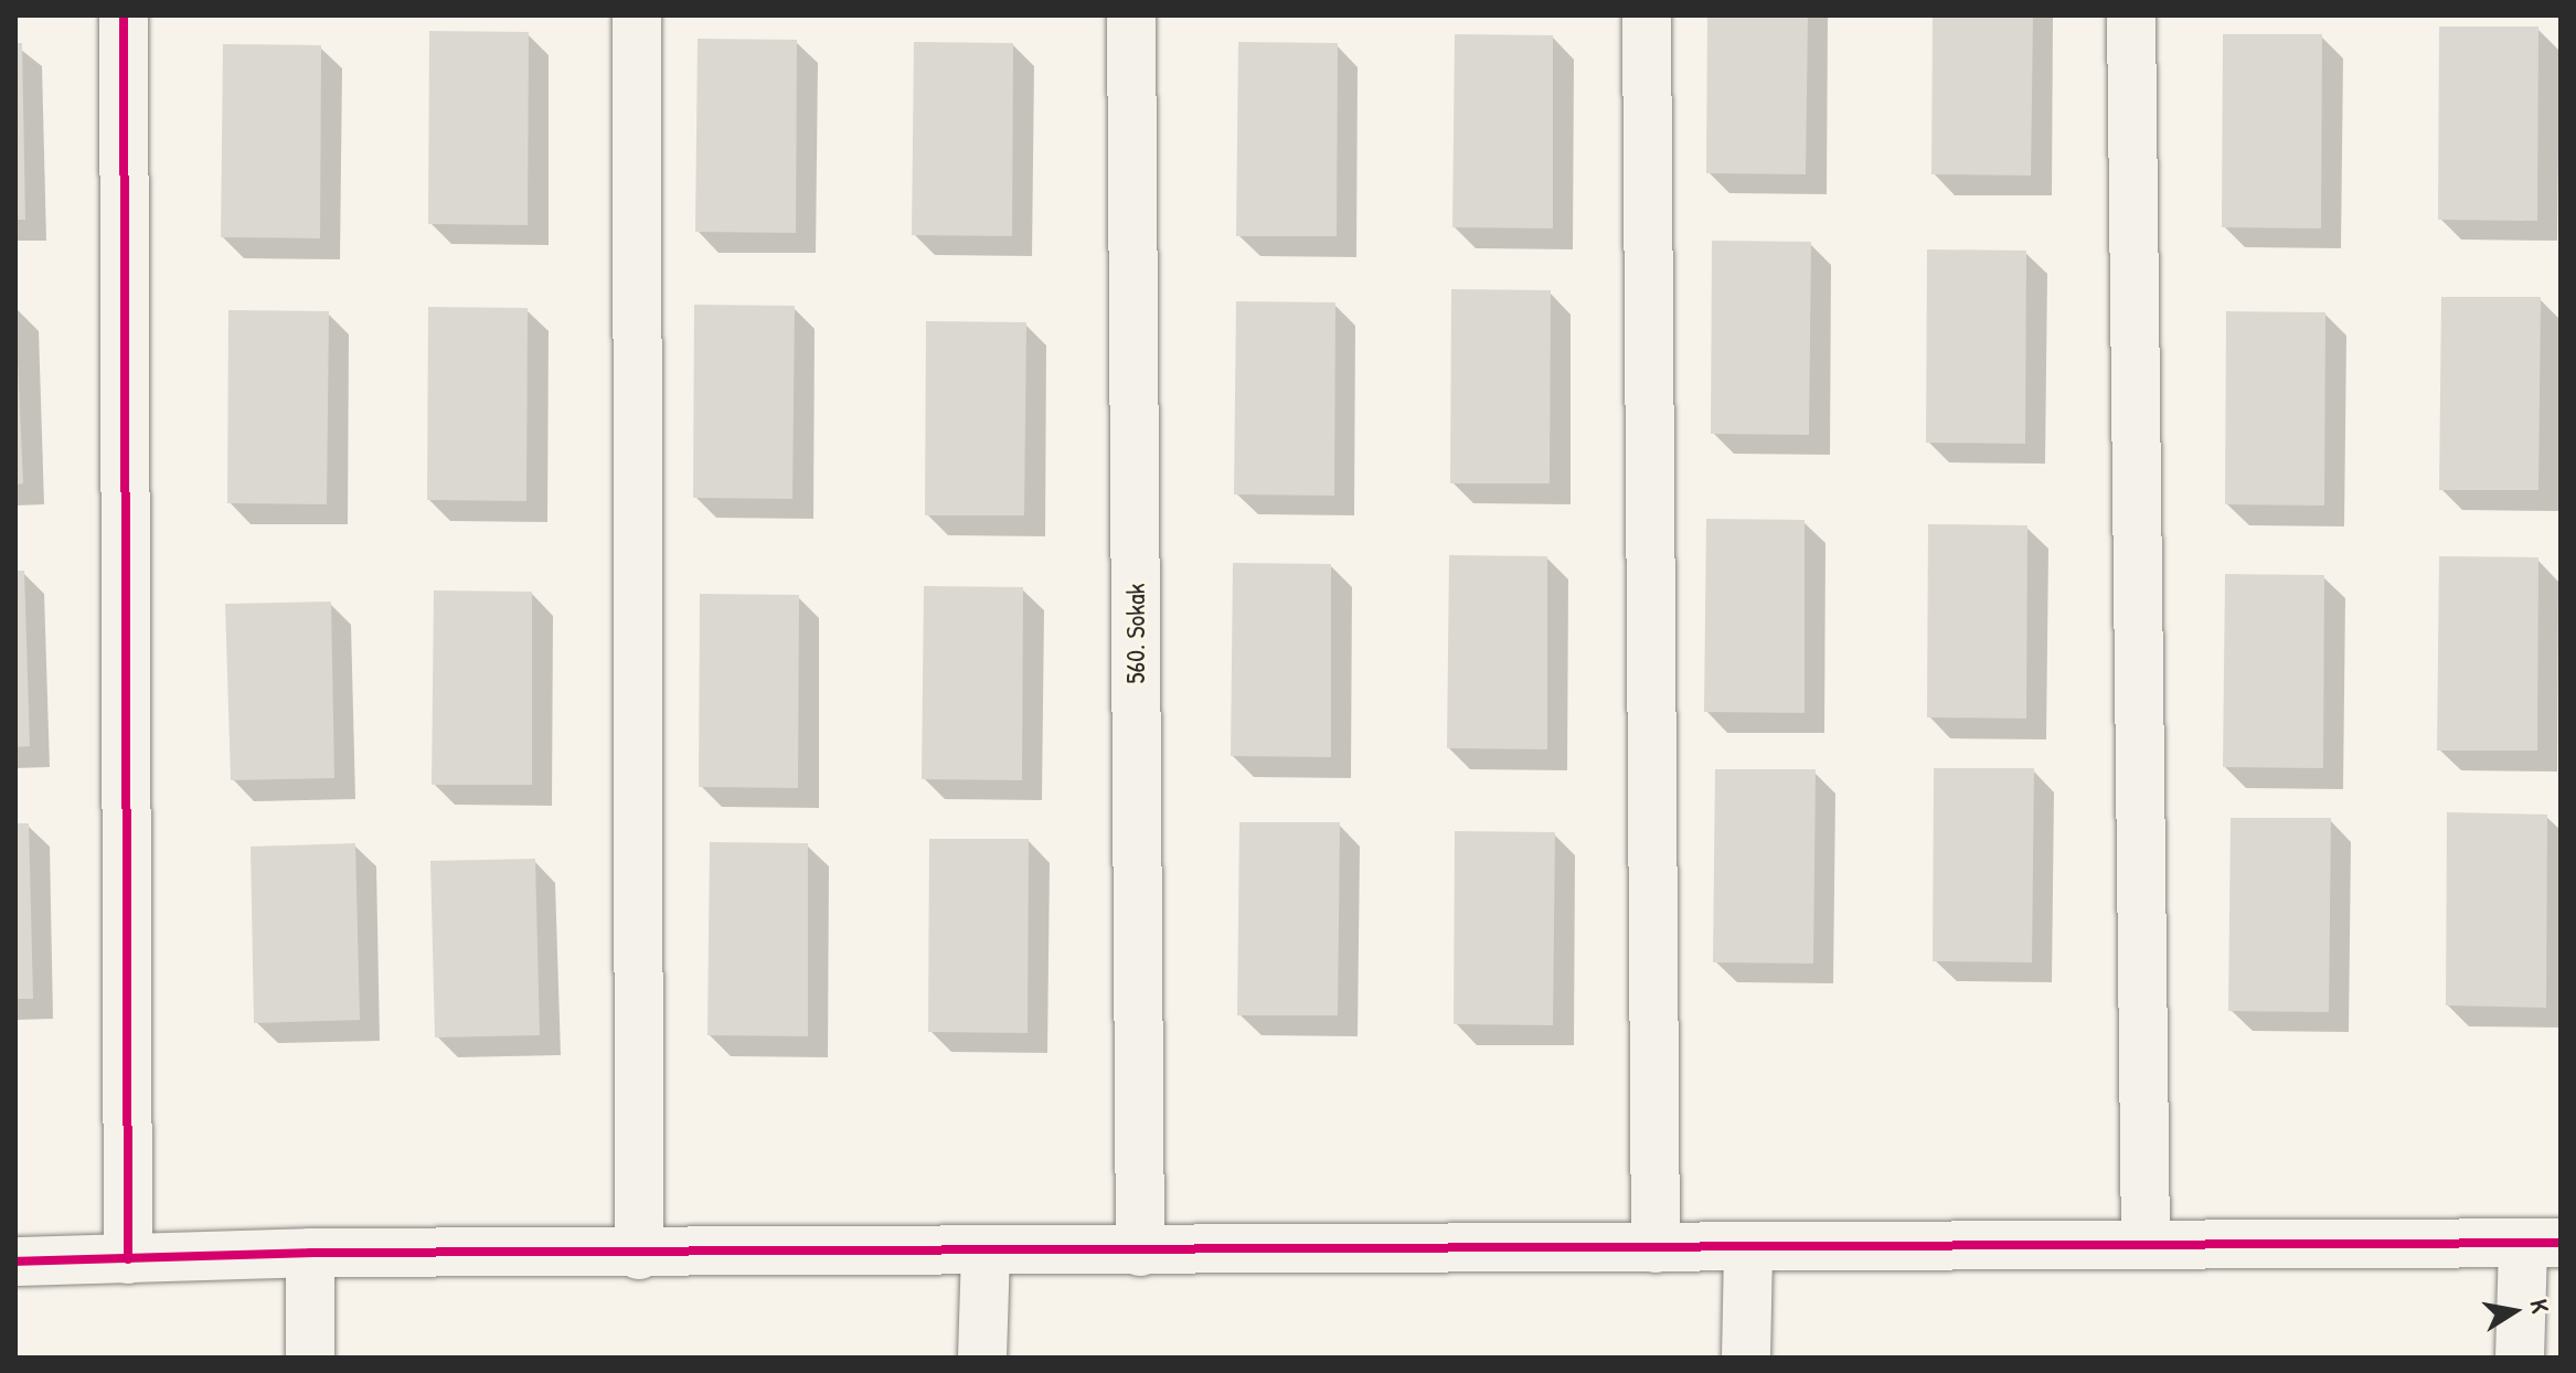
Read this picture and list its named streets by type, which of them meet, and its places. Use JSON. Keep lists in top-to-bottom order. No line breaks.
{"streets":{"street":["560. Sokak"]},"north":"right"}
